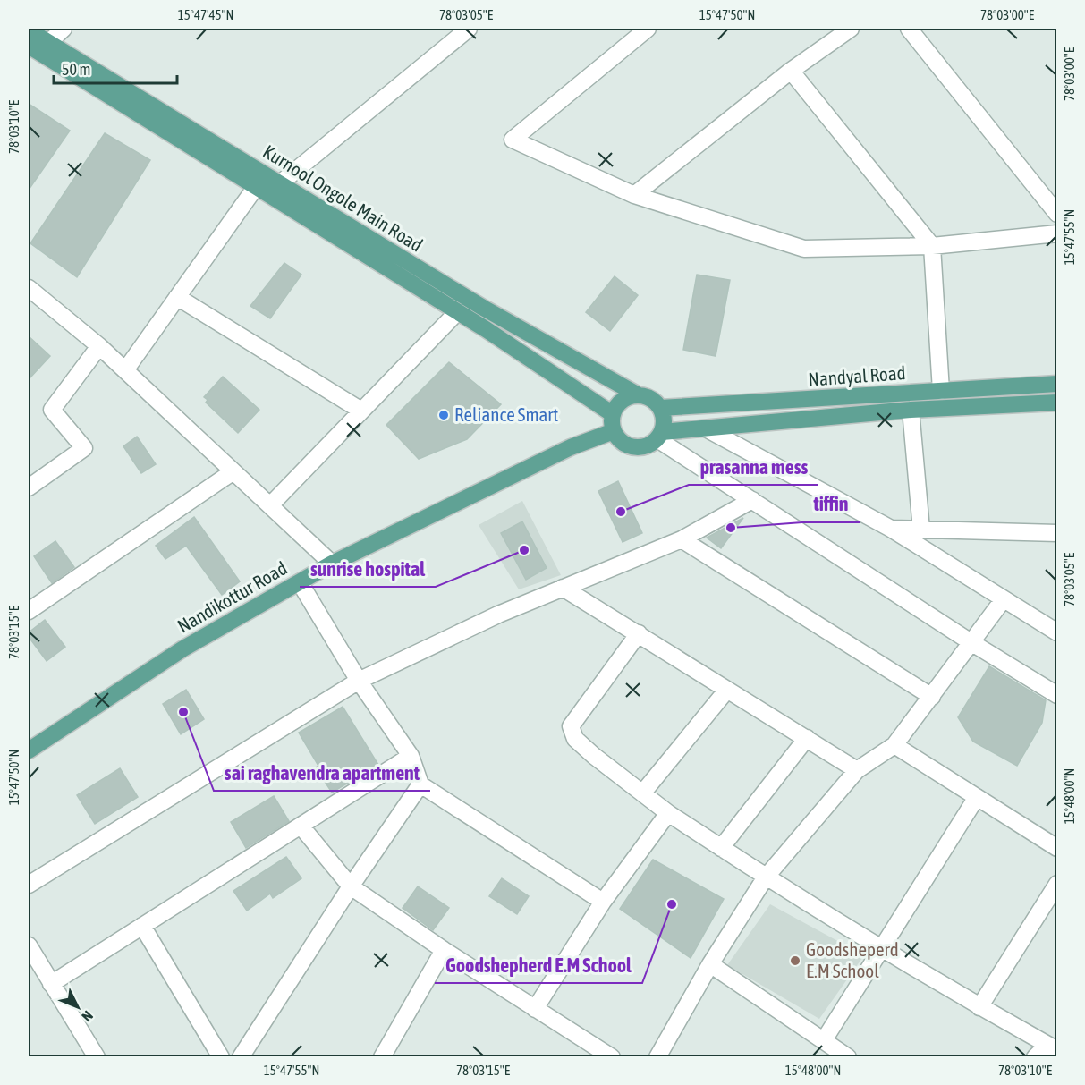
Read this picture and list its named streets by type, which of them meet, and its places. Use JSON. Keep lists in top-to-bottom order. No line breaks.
{"streets":{"main road":["Kurnool Ongole Main Road","Nandyal Road","Nandikottur Road"]},"crossings":[["Kurnool Ongole Main Road","Nandyal Road"],["Kurnool Ongole Main Road","Nandikottur Road"],["Nandyal Road","Nandikottur Road"]],"places":["Reliance Smart","prasanna mess","tiffin","sunrise hospital","sai raghavendra apartment","Goodshepherd E.M School","Goodsheperd E.M School"],"scale_bar":"50 m","north":"bottom right","coordinates":["15°47'45\"N","78°03'05\"E","15°47'50\"N","78°03'00\"E","78°03'10\"E","15°47'55\"N","78°03'15\"E","15°48'00\"N"]}
